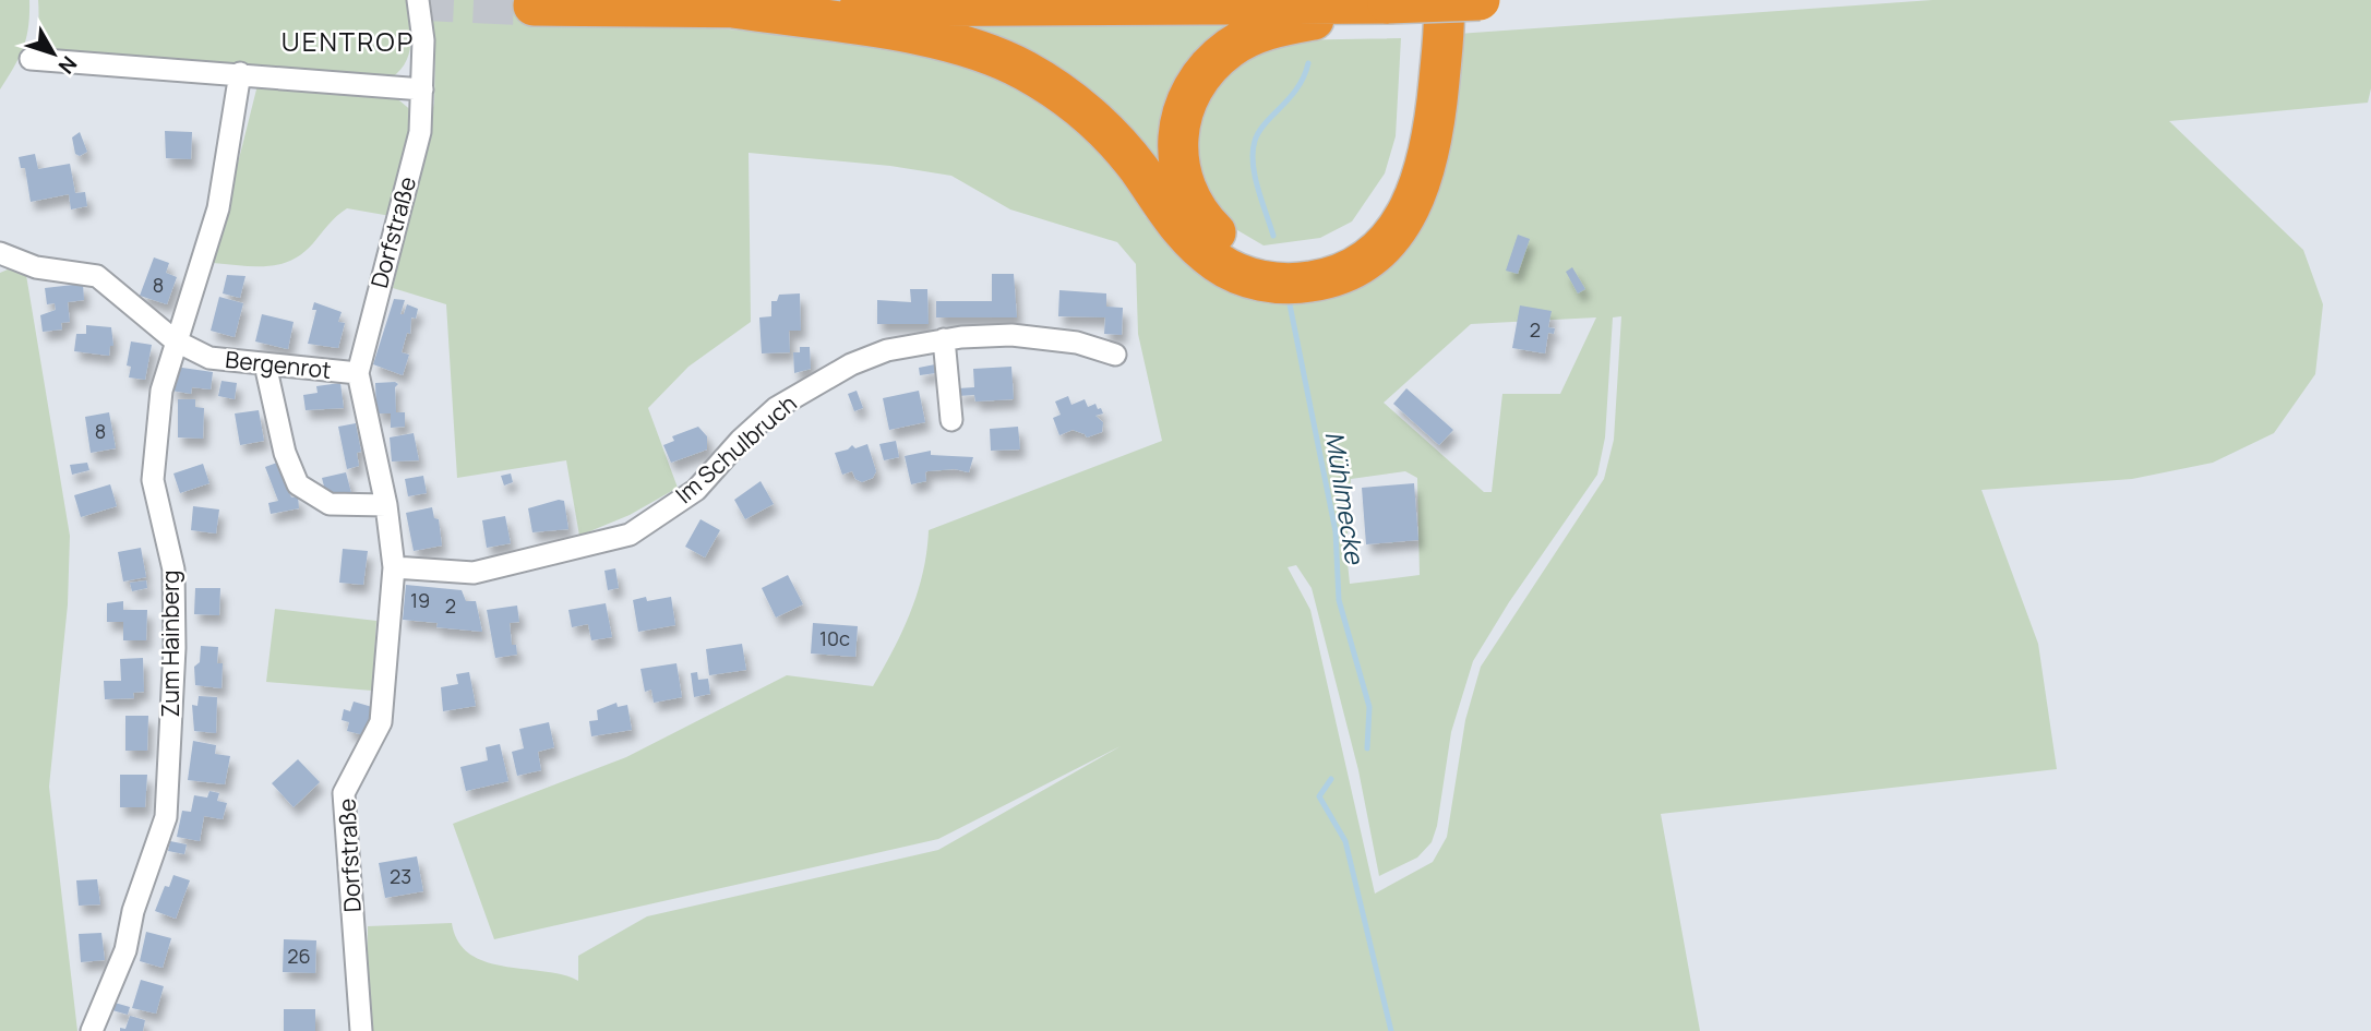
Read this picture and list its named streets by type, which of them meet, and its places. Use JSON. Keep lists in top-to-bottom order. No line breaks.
{"streets":{"street":["Dorfstraße","Bergenrot","Im Schulbruch","Zum Hainberg"]},"crossings":[["Dorfstraße","Bergenrot"],["Dorfstraße","Im Schulbruch"],["Bergenrot","Zum Hainberg"]],"districts":["UENTROP"],"water":["Mühlmecke"],"house_numbers":["8","2","8","19","2","10c","23","26"],"north":"bottom right"}
